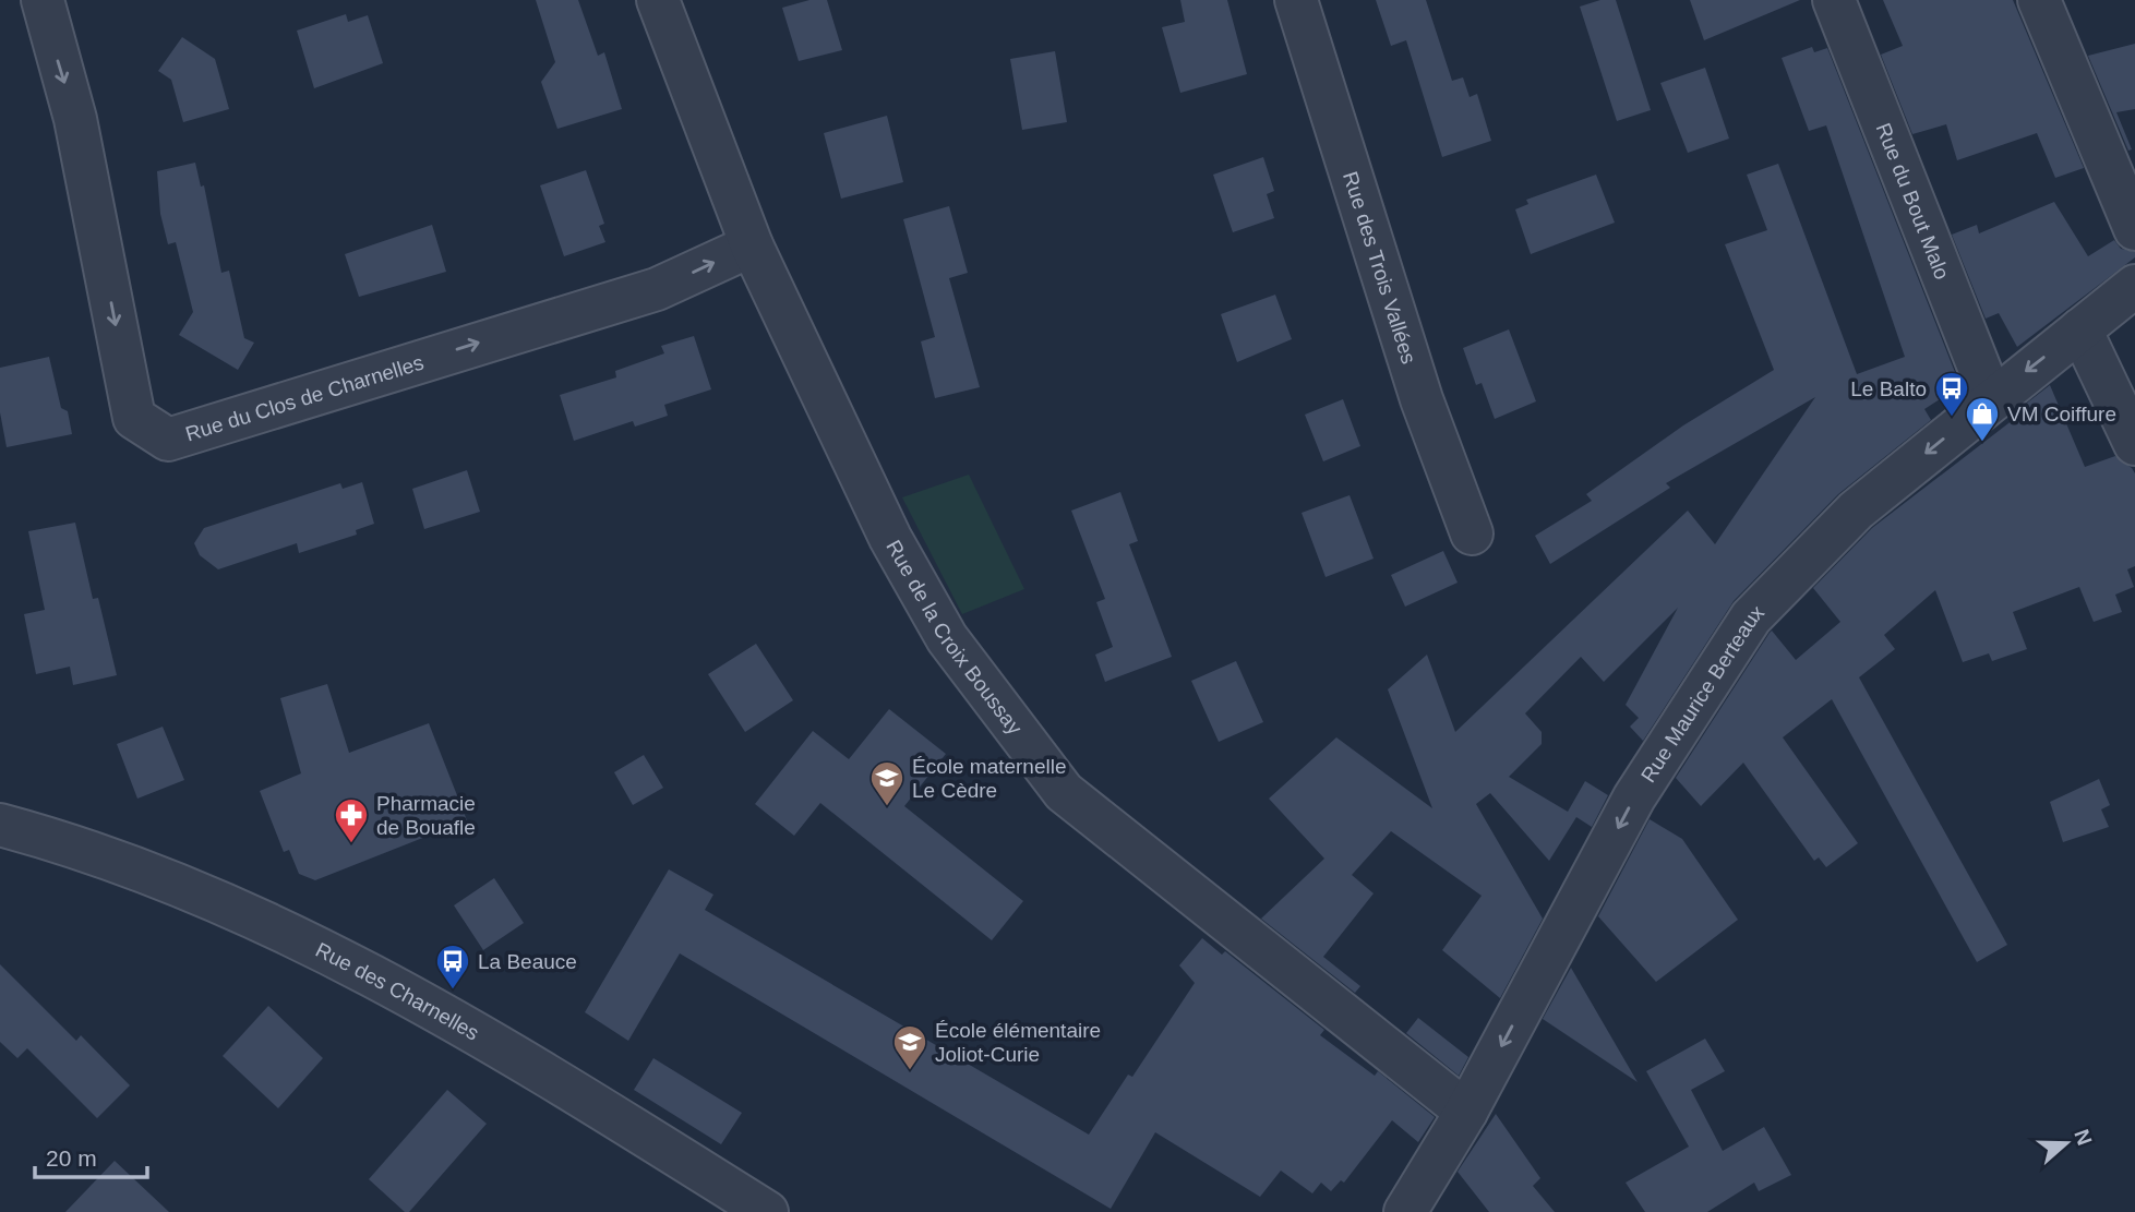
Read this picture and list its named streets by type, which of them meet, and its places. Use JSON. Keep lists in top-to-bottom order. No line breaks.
{"streets":{"street":["Rue du Bout Malo","Rue des Trois Vallées","Rue du Clos de Charnelles","Rue de la Croix Boussay","Rue Maurice Berteaux","Rue des Charnelles"]},"crossings":[["Rue du Bout Malo","Rue Maurice Berteaux"],["Rue du Clos de Charnelles","Rue de la Croix Boussay"],["Rue de la Croix Boussay","Rue Maurice Berteaux"]],"one_way":["Rue Maurice Berteaux"],"places":{"bus stop":["Le Balto","La Beauce"],"shop":["VM Coiffure"],"school or university":["École maternelle Le Cèdre","École élémentaire Joliot-Curie"],"pharmacy":["Pharmacie de Bouafle"]},"scale_bar":"20 m","north":"right"}
